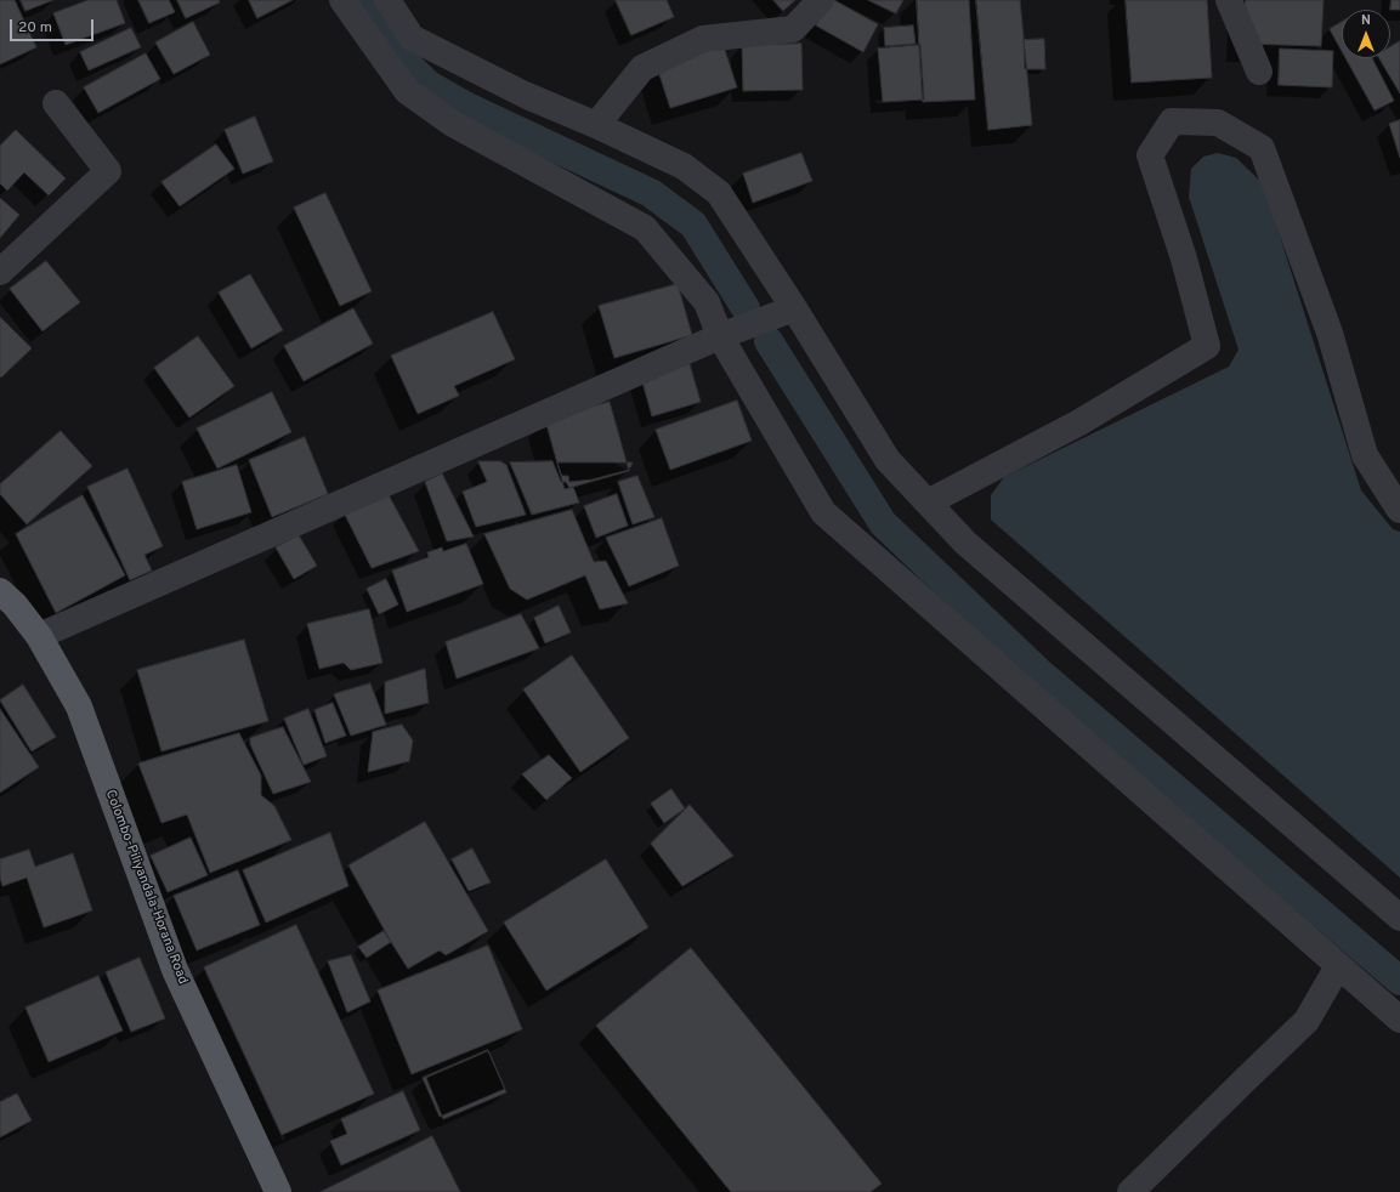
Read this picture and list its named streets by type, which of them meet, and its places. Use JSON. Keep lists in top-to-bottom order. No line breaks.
{"streets":{"main road":["Colombo-Piliyandala-Horana Road"]},"scale_bar":"20 m","north":"top"}
